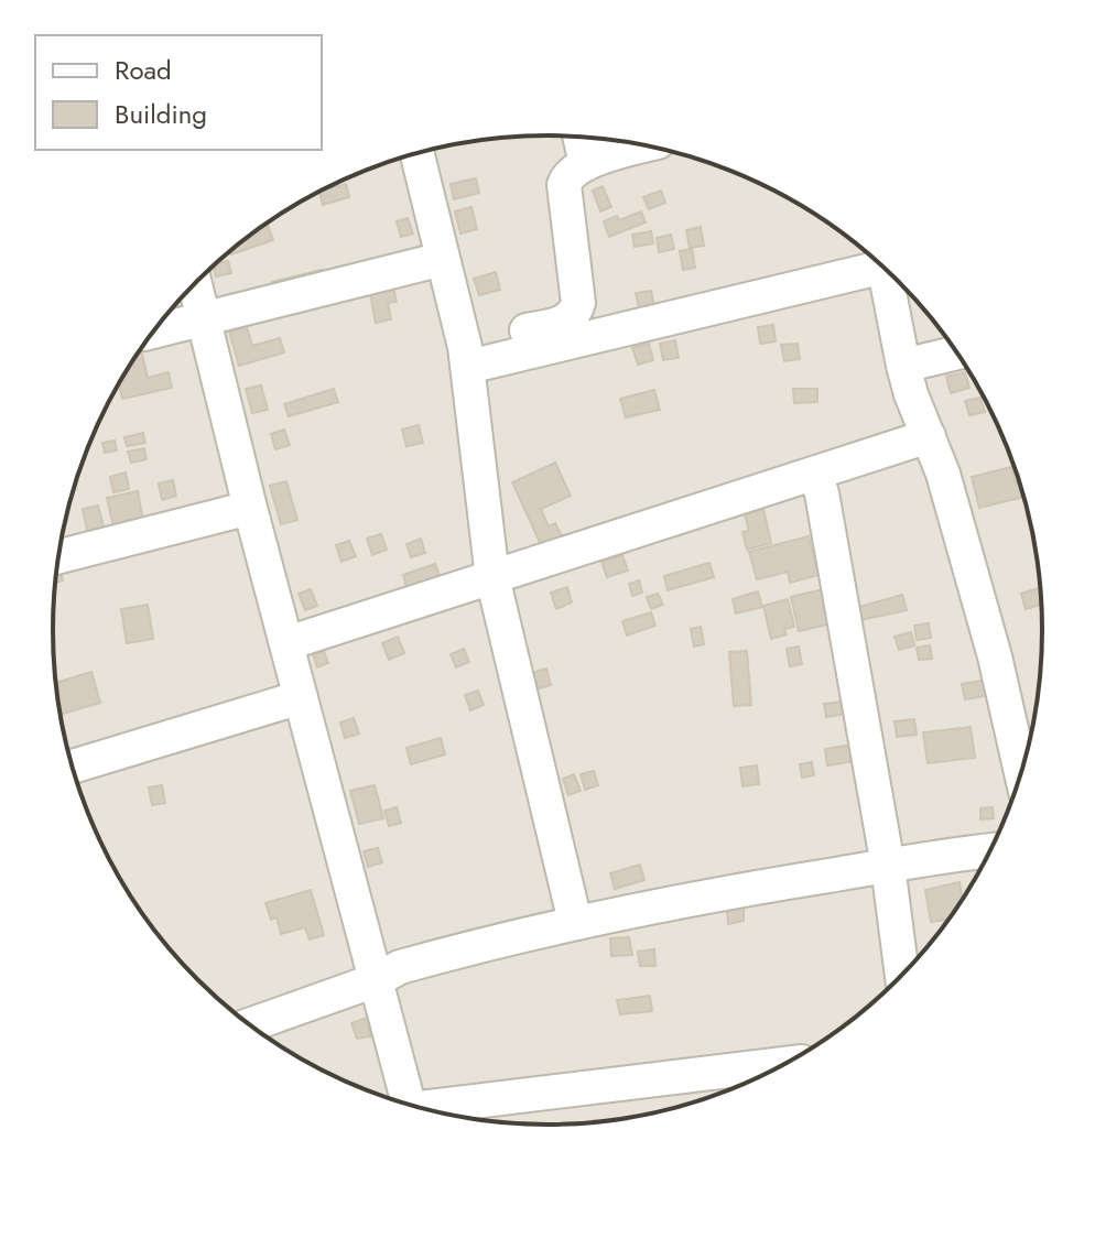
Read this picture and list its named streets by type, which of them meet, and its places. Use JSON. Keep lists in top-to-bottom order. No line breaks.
{"legend":["Road","Building"]}
